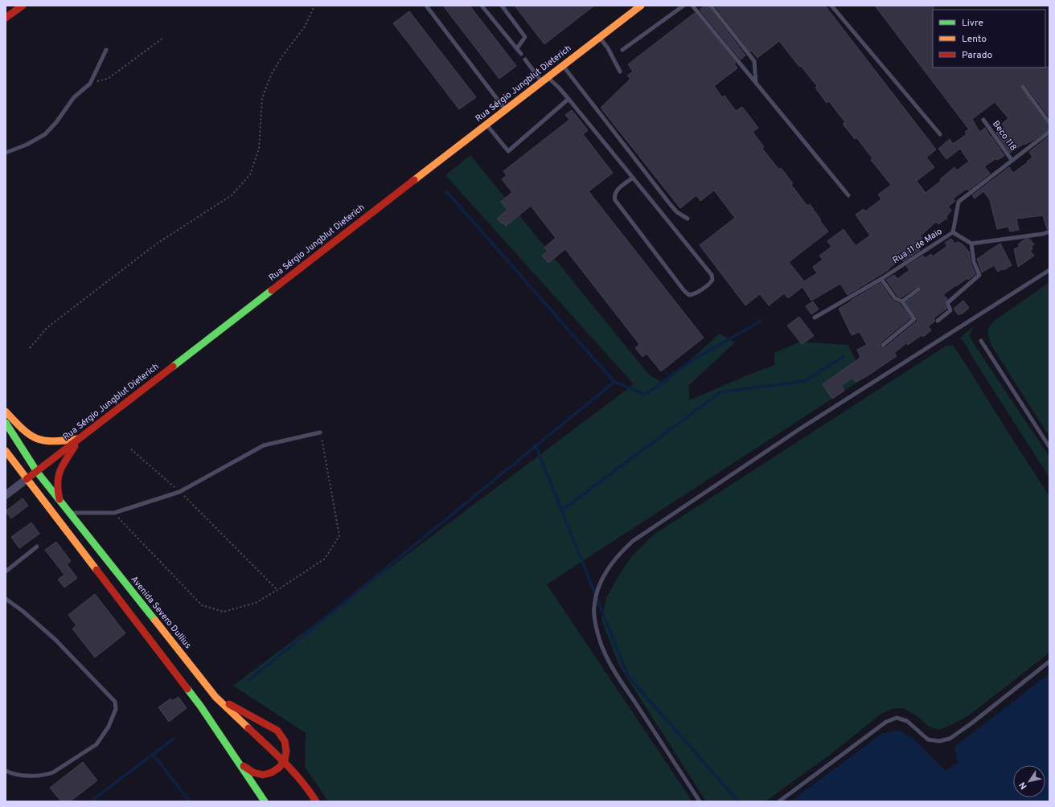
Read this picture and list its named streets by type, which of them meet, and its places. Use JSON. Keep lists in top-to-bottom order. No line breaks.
{"streets":{"main road":["Rua Sérgio Jungblut Dieterich","Avenida Severo Dullius"],"lane":["Beco 118","Rua 11 de Maio"]},"crossings":[["Rua Sérgio Jungblut Dieterich","Avenida Severo Dullius"],["Beco 118","Rua 11 de Maio"]],"legend":["Livre","Lento","Parado"],"north":"bottom left"}
